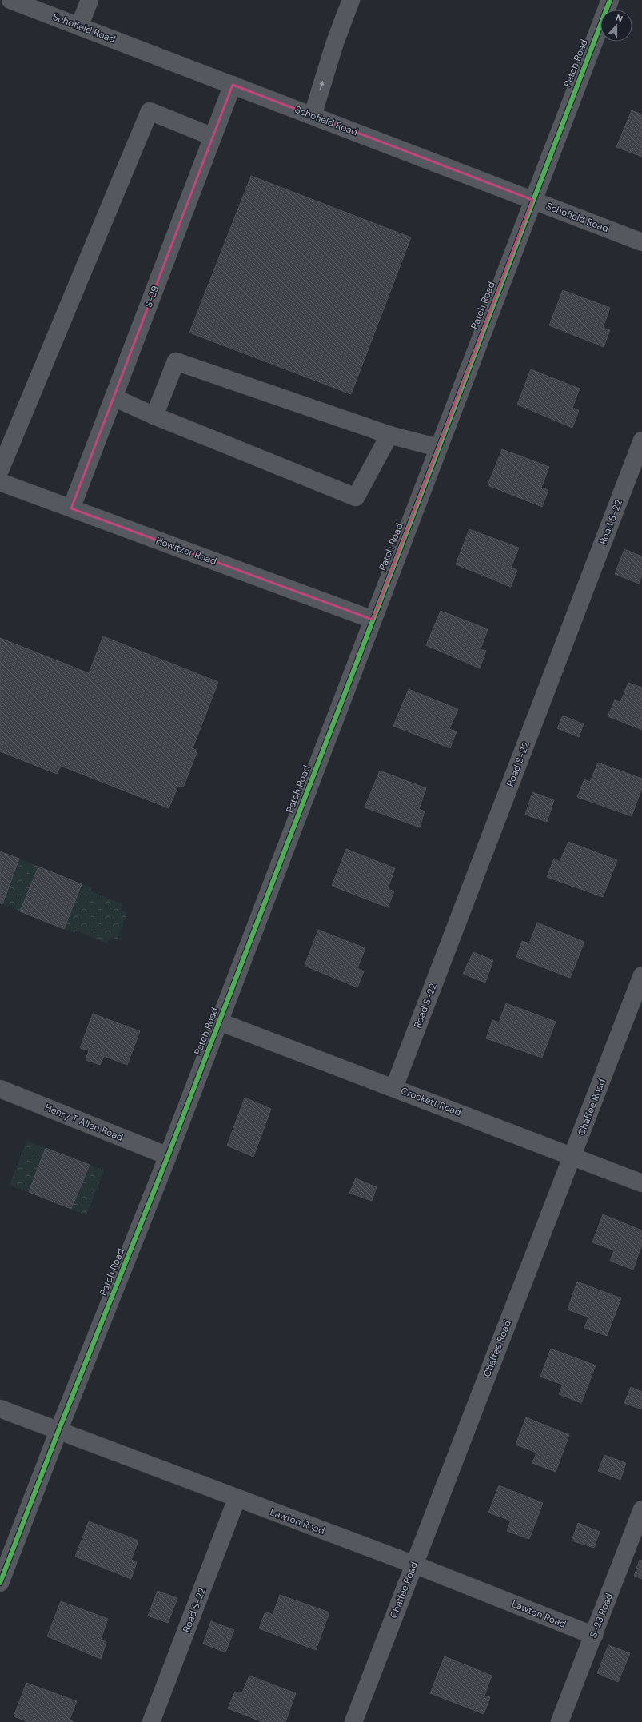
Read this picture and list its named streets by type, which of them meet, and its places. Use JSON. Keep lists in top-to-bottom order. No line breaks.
{"streets":{"street":["Schofield Road","Patch Road","S-29","Road S-22","Howitzer Road","Crockett Road","Chaffee Road","Henry T Allen Road","Lawton Road","S-23 Road"]},"crossings":[["Schofield Road","Patch Road"],["Schofield Road","S-29"],["Patch Road","Howitzer Road"],["Patch Road","Crockett Road"],["Patch Road","Henry T Allen Road"],["Patch Road","Lawton Road"],["S-29","Howitzer Road"],["Road S-22","Crockett Road"],["Road S-22","Lawton Road"],["Crockett Road","Chaffee Road"],["Chaffee Road","Lawton Road"],["Lawton Road","S-23 Road"]],"north":"top"}
